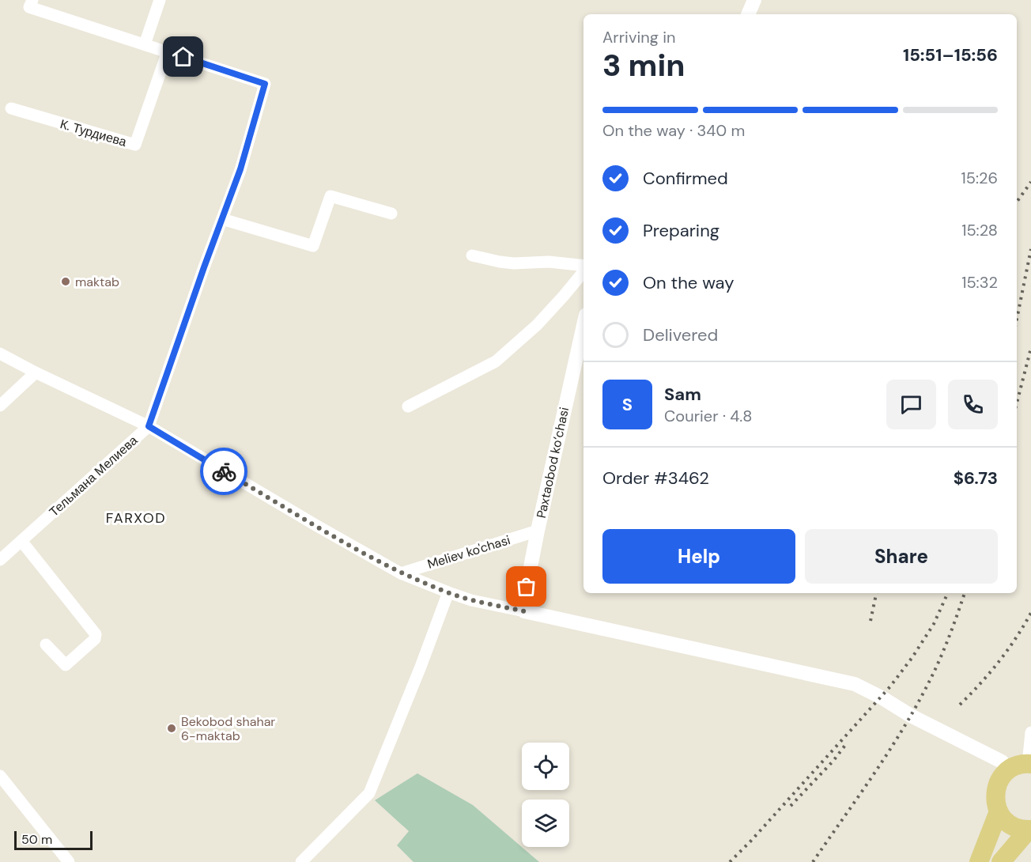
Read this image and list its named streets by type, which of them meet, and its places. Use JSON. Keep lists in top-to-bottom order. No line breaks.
{"streets":{"street":["К. Турдиева","Paxtaobod ko‘chasi","Тельмана Мелиева","Meliev ko'chasi"]},"crossings":[["Paxtaobod ko‘chasi","Meliev ko'chasi"],["Тельмана Мелиева","Meliev ko'chasi"]],"districts":["FARXOD"],"places":["maktab","Bekobod shahar 6-maktab"],"scale_bar":"50 m","page":{"heading":["3 min","Arriving in","15:51–15:56"],"panel":["Sam","Courier · 4.8","Order #3462","$6.73"],"bar":"On the way · 340 m","list":[["Confirmed","15:26"],["Preparing","15:28"],["On the way","15:32"],"Delivered"],"round":"S","buttons":["Help","Share"],"scale":"50 m"}}
